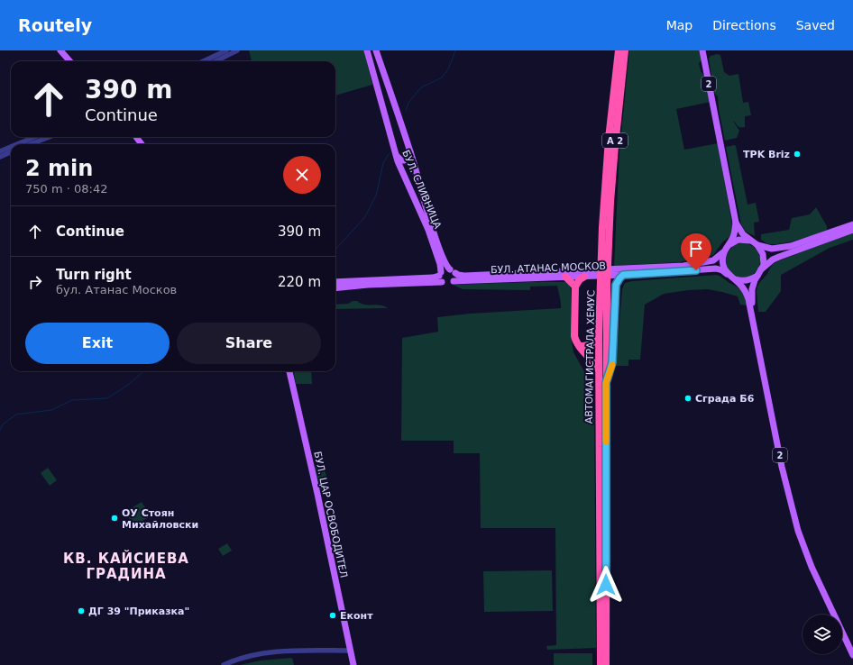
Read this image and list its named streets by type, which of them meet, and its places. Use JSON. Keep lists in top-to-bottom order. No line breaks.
{"streets":{"highway":["A 2","АВТОМАГИСТРАЛА ХЕМУС"],"main road":["2","БУЛ. СЛИВНИЦА","БУЛ. АТАНАС МОСКОВ","БУЛ. ЦАР ОСВОБОДИТЕЛ"]},"crossings":[["2","БУЛ. АТАНАС МОСКОВ"],["БУЛ. СЛИВНИЦА","БУЛ. АТАНАС МОСКОВ"]],"districts":["КВ. КАЙСИЕВА ГРАДИНА"],"places":["TPK Briz","Сграда Б6","ОУ Стоян Михайловски","ДГ 39 \"Приказка\"","Еконт"],"page":{"header":"Routely","nav":["Map","Directions","Saved"],"turn":["390 m","Continue"],"heading":["2 min","750 m · 08:42"],"list":[{"name":"Continue","value":"390 m"},{"name":"Turn right","note":"бул. Атанас Москов","value":"220 m"}],"buttons":["Exit","Share"]}}
